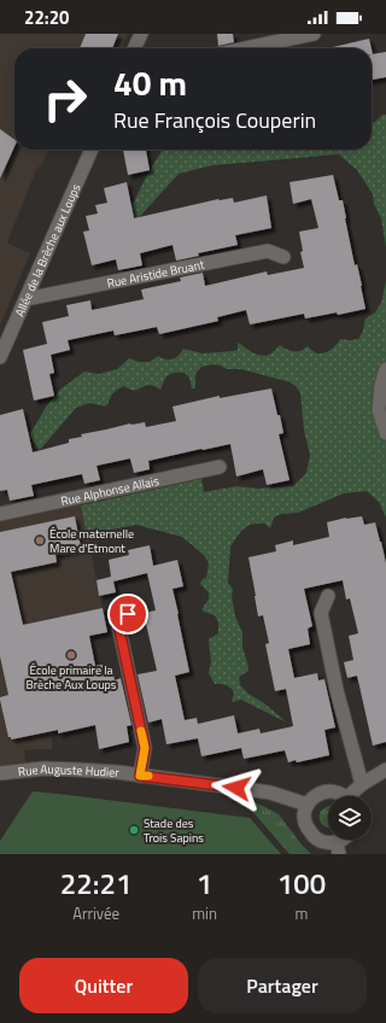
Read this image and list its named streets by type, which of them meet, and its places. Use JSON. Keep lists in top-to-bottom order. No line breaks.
{"streets":{"street":["Allée de la Brèche aux Loups","Rue Aristide Bruant","Rue Alphonse Allais","Rue Auguste Hudier"]},"crossings":[["Allée de la Brèche aux Loups","Rue Aristide Bruant"]],"places":["École maternelle Mare d'Etmont","École primaire la Brèche Aux Loups","Stade des Trois Sapins"],"page":{"status":"22:20","turn":["40 m","Rue François Couperin"],"eta":["22:21","Arrivée","1","min","100","m"],"buttons":["Quitter","Partager"]}}
